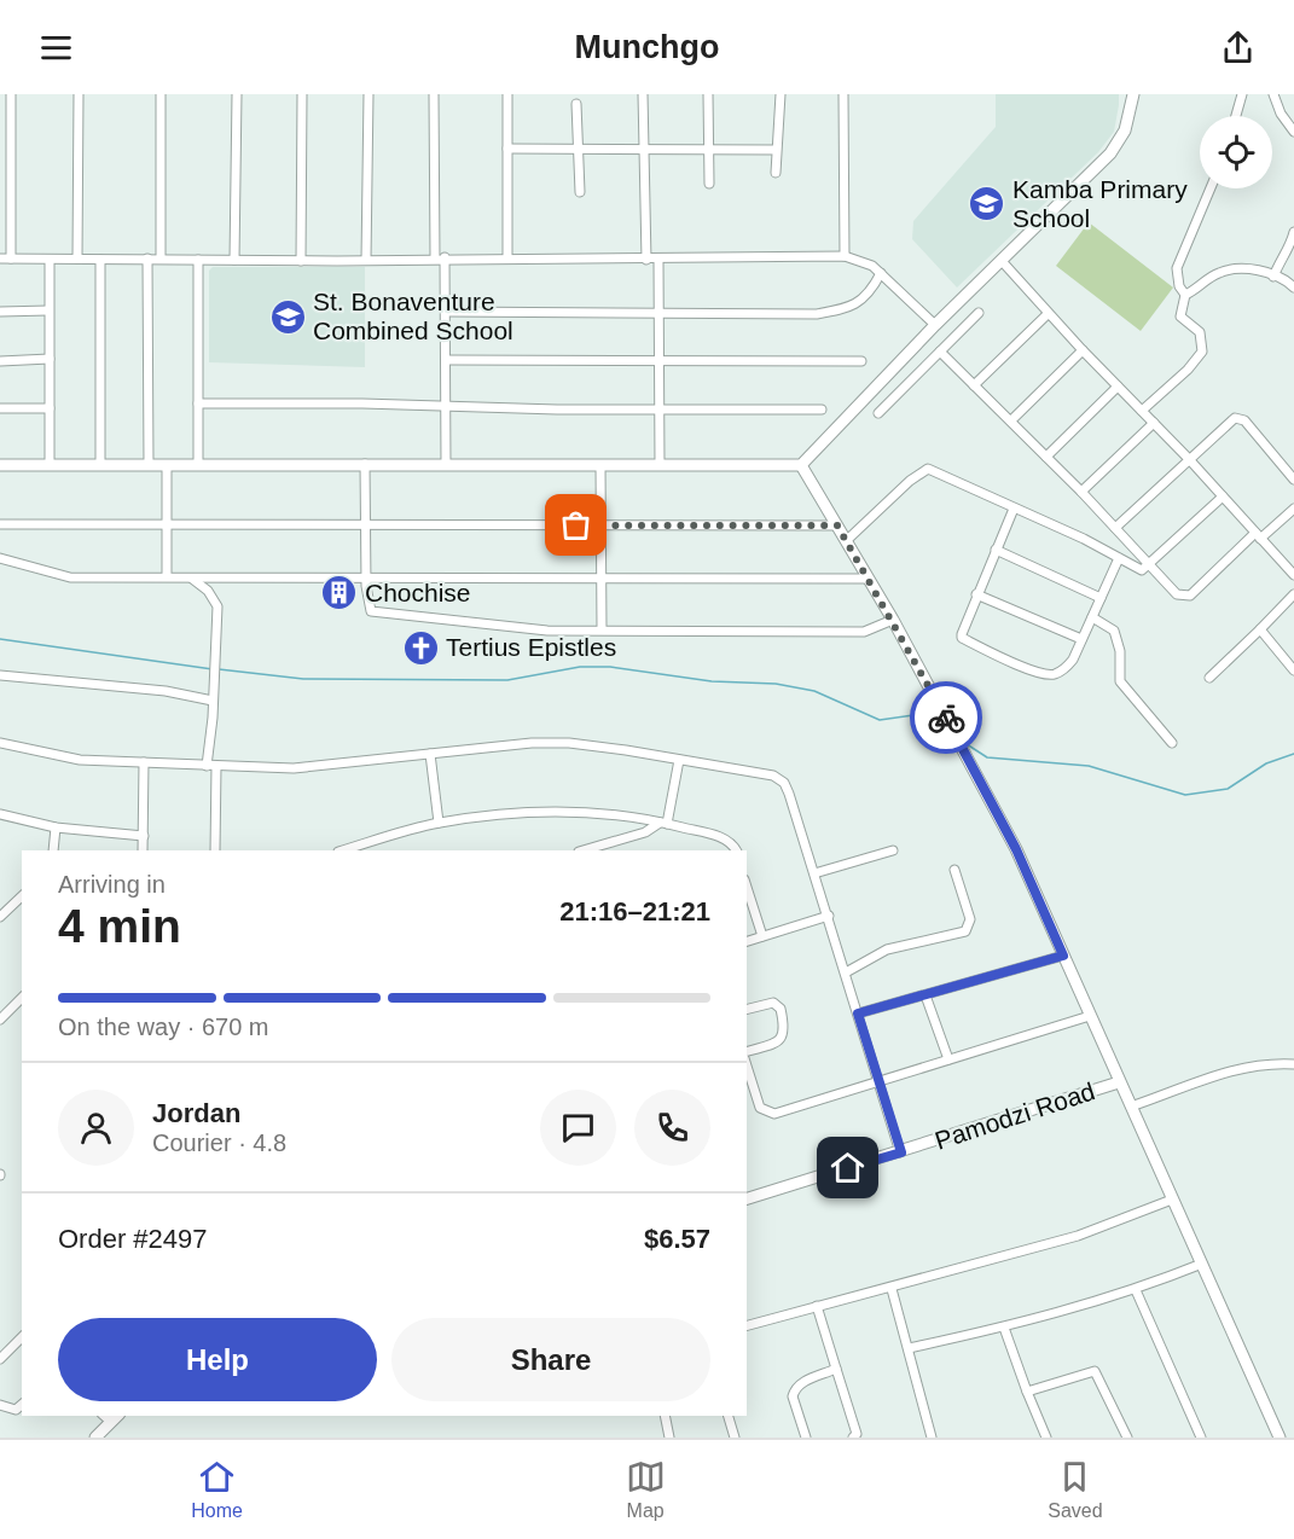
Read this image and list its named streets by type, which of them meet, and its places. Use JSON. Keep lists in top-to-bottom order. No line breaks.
{"streets":{"street":["Pamodzi Road"]},"places":{"school or university":["Kamba Primary School","St. Bonaventure Combined School"],"building":["Chochise"],"church":["Tertius Epistles"]},"page":{"header":"Munchgo","heading":["4 min","Arriving in","21:16–21:21"],"panel":["Jordan","Courier · 4.8","Order #2497","$6.57"],"bar":"On the way · 670 m","buttons":["Help","Share"],"tabs":["Home","Map","Saved"]}}
